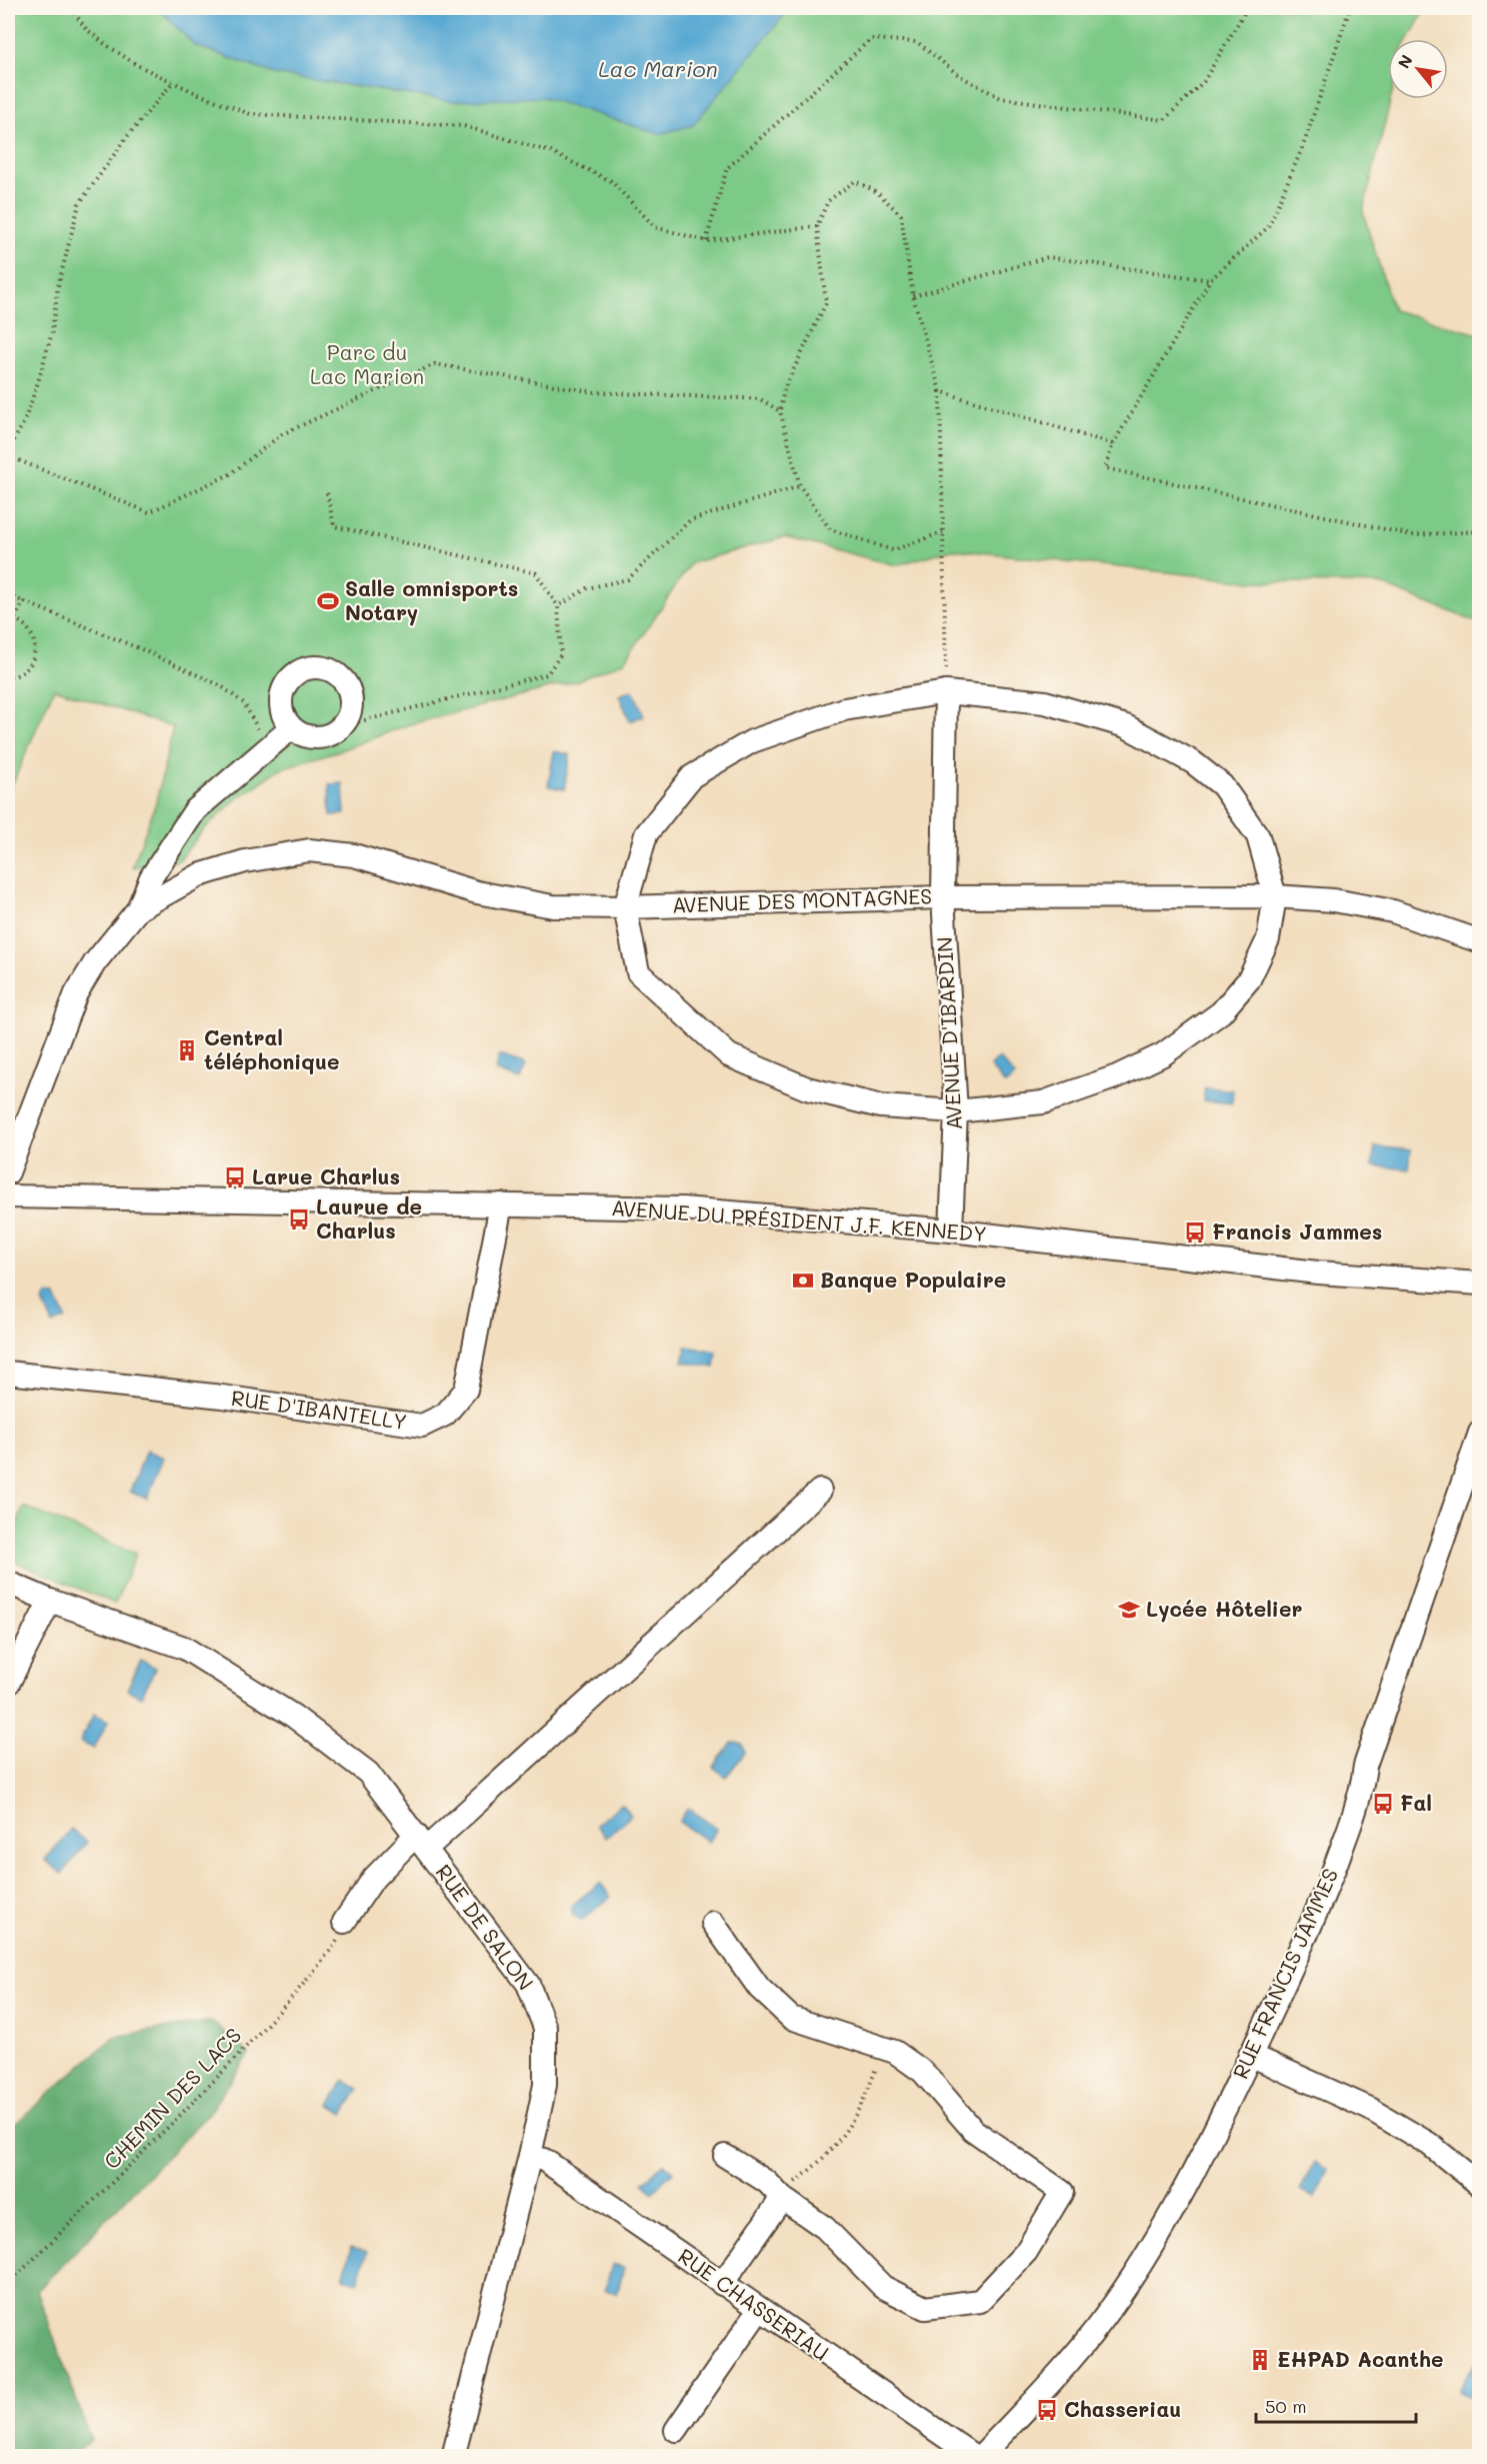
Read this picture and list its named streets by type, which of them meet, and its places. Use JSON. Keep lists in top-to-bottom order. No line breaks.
{"streets":{"street":["AVENUE DES MONTAGNES","AVENUE D'IBARDIN","AVENUE DU PRÉSIDENT J.F. KENNEDY","RUE D'IBANTELLY","RUE DE SALON","RUE FRANCIS JAMMES","RUE CHASSERIAU"],"path":["CHEMIN DES LACS"]},"crossings":[["AVENUE DES MONTAGNES","AVENUE D'IBARDIN"],["AVENUE D'IBARDIN","AVENUE DU PRÉSIDENT J.F. KENNEDY"],["AVENUE DU PRÉSIDENT J.F. KENNEDY","RUE D'IBANTELLY"],["RUE DE SALON","RUE CHASSERIAU"]],"water":["Lac Marion"],"parks":["Parc du Lac Marion"],"places":{"sports":["Salle omnisports Notary"],"building":["Central téléphonique","EHPAD Acanthe"],"bus stop":["Larue Charlus","Laurue de Charlus","Francis Jammes","Fal","Chasseriau"],"bank":["Banque Populaire"],"school or university":["Lycée Hôtelier"]},"scale_bar":"50 m","north":"top left"}
